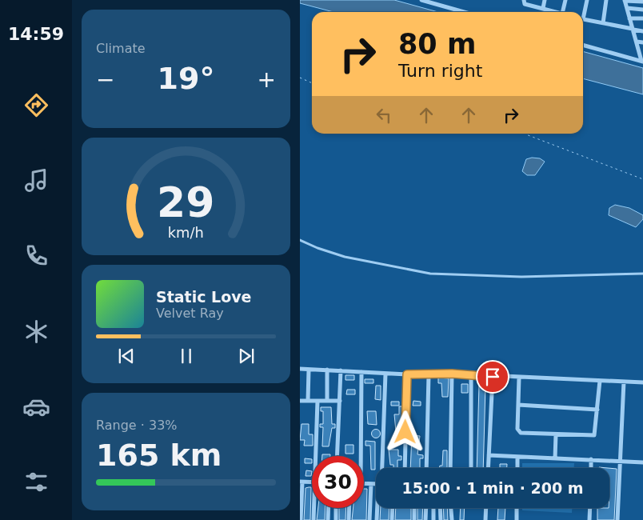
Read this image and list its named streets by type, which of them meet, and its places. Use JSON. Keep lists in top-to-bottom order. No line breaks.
{"page":{"tabs":"14:59","tile":["Climate",["Range · 33%","165 km"]],"turn":["80 m","Turn right"],"heat":["−","19°","+"],"song":["Static Love","Velvet Ray"],"limit":"30","trip":"15:00 · 1 min · 200 m","gauge":["29","km/h"]}}
